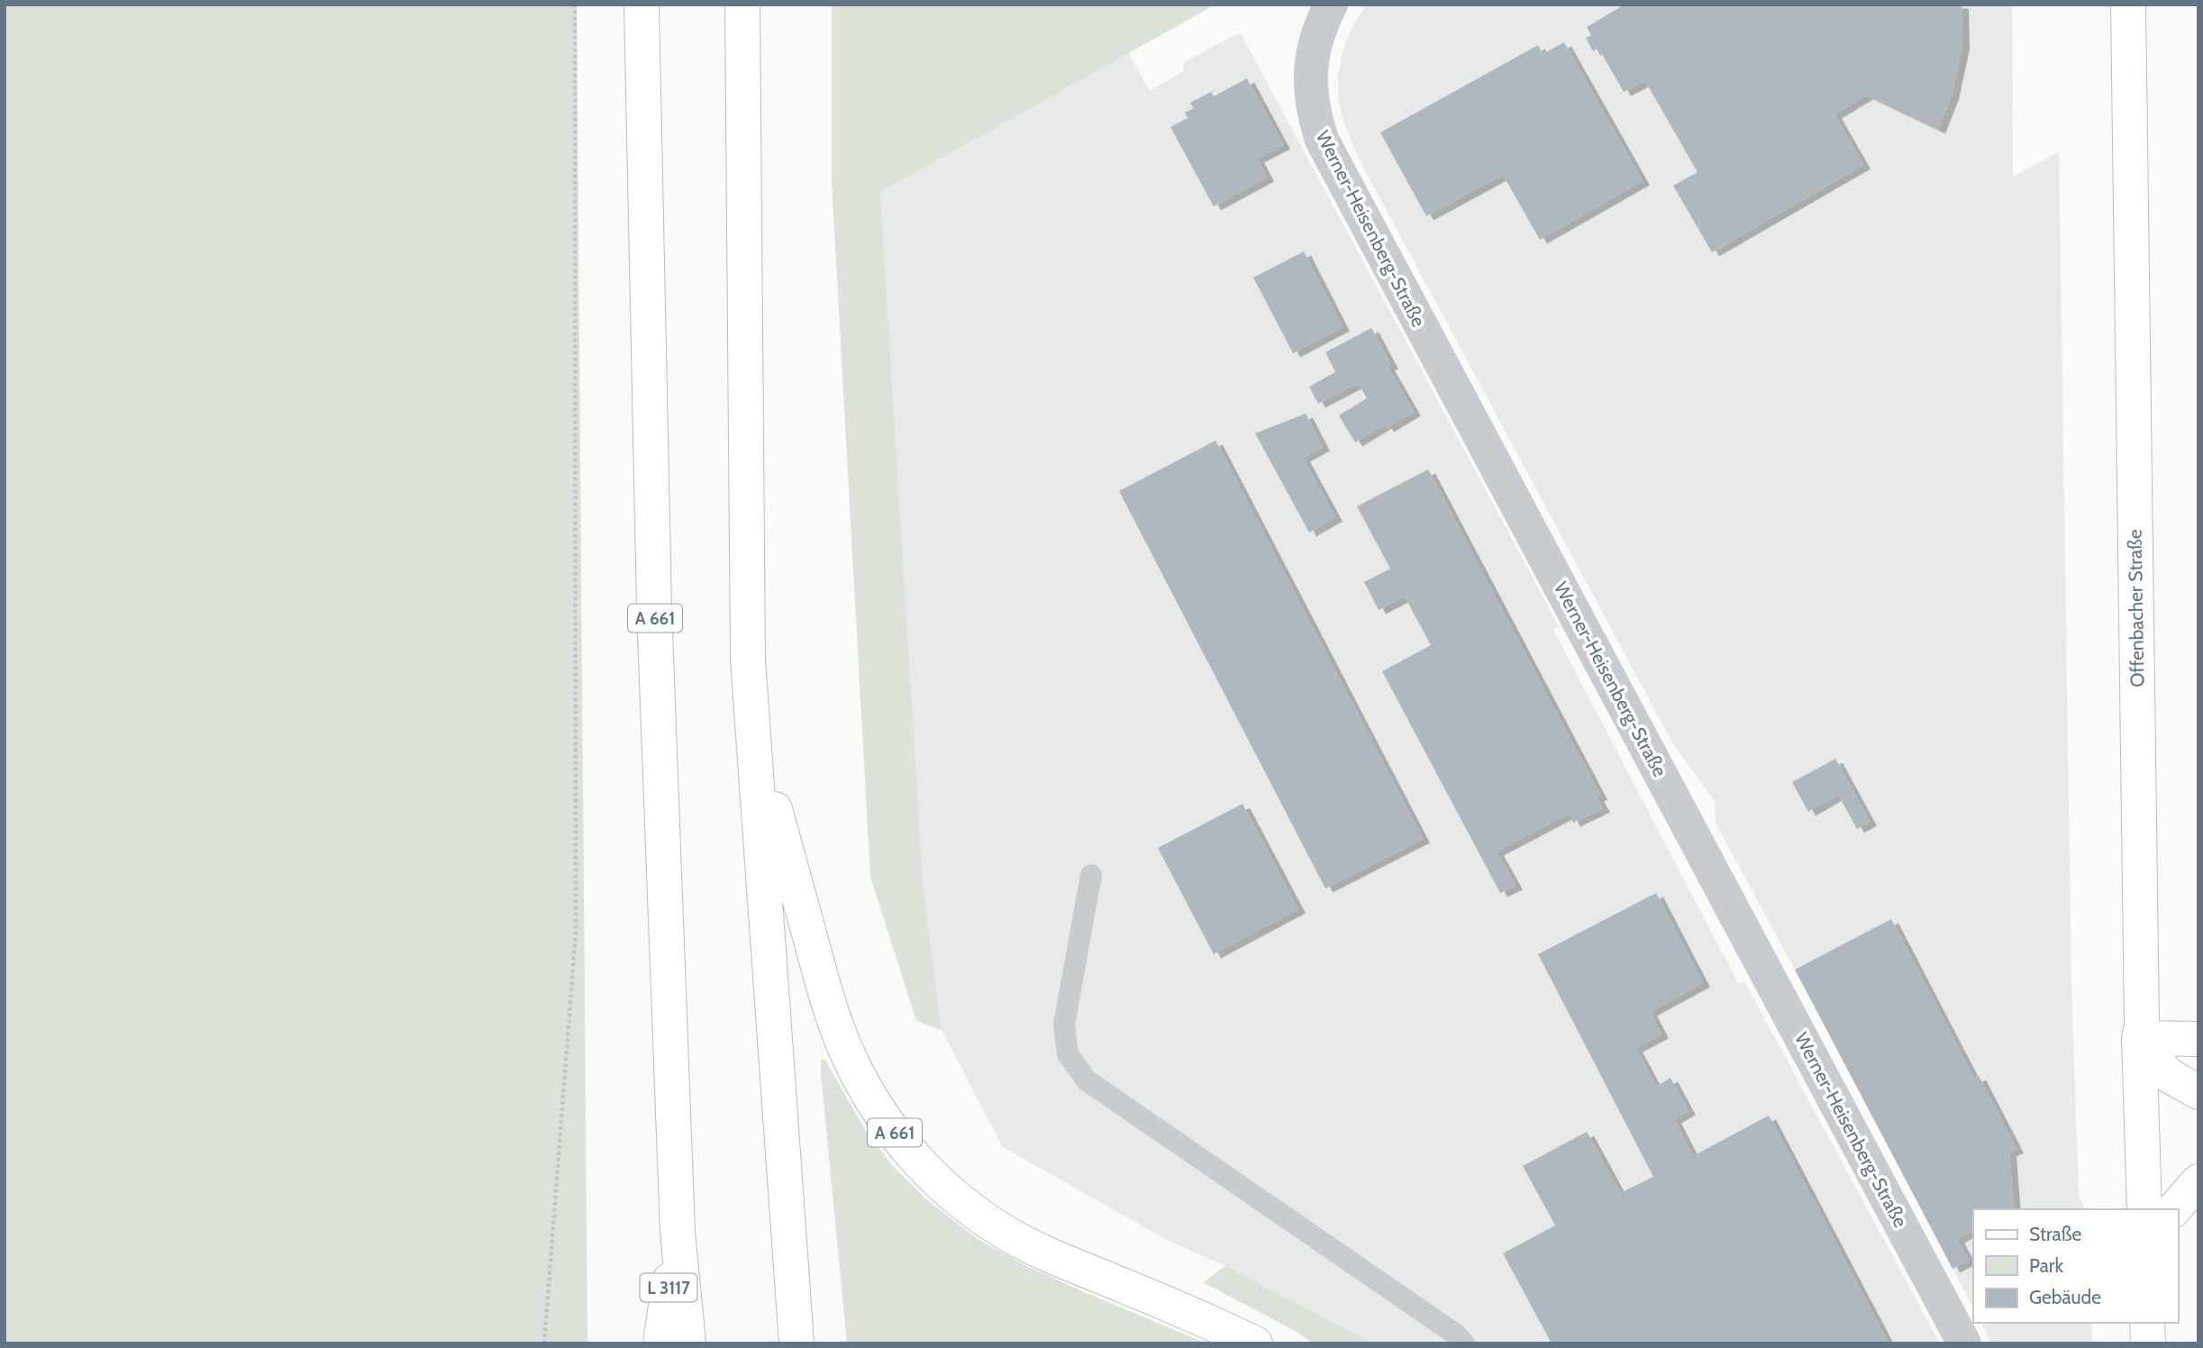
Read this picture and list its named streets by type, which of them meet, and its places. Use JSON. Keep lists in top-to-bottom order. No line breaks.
{"streets":{"main road":["Offenbacher Straße","A 661","L 3117"],"street":["Werner-Heisenberg-Straße"]},"crossings":[["A 661","L 3117"]],"legend":["Straße","Park","Gebäude"]}
